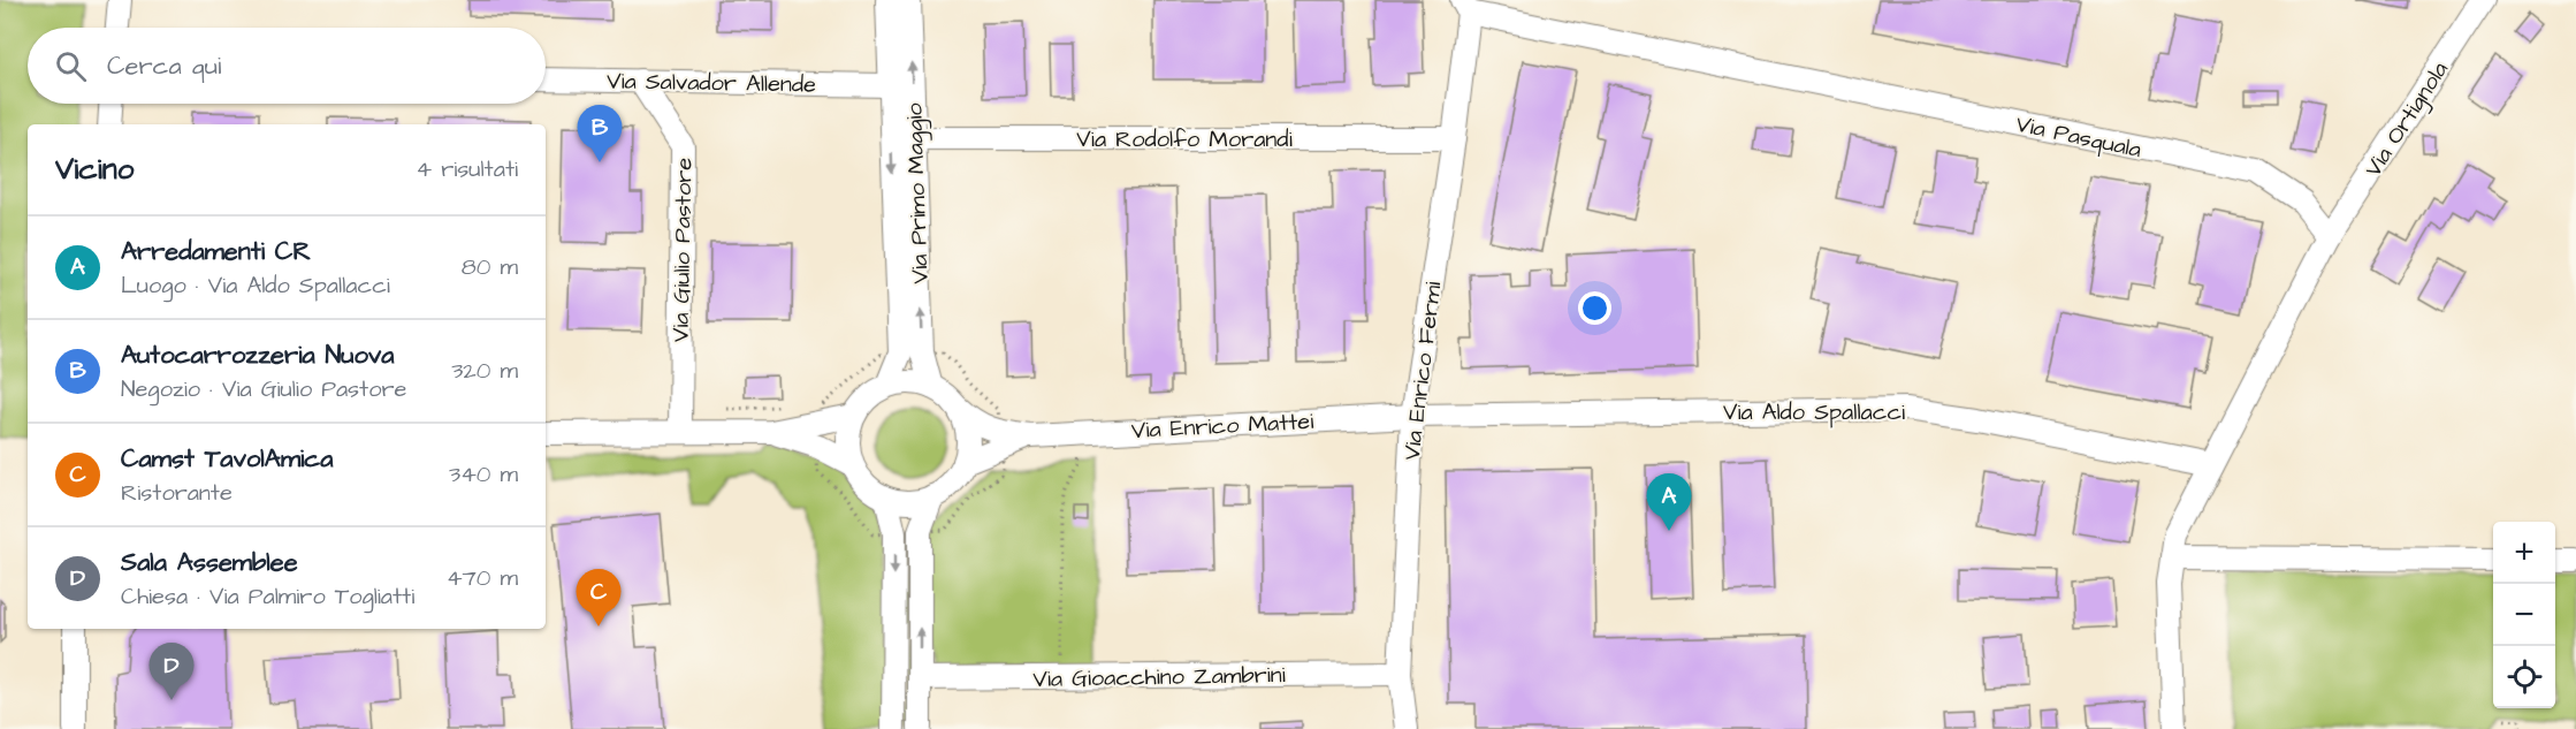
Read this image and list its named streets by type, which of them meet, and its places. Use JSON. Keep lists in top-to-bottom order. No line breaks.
{"streets":{"street":["Via Salvador Allende","Via Ortignola","Via Pasquala","Via Rodolfo Morandi","Via Primo Maggio","Via Giulio Pastore","Via Enrico Fermi","Via Aldo Spallacci","Via Enrico Mattei","Via Gioacchino Zambrini"]},"crossings":[["Via Salvador Allende","Via Primo Maggio"],["Via Salvador Allende","Via Giulio Pastore"],["Via Ortignola","Via Pasquala"],["Via Pasquala","Via Enrico Fermi"],["Via Rodolfo Morandi","Via Primo Maggio"],["Via Rodolfo Morandi","Via Enrico Fermi"],["Via Primo Maggio","Via Enrico Mattei"],["Via Enrico Fermi","Via Aldo Spallacci"],["Via Enrico Fermi","Via Enrico Mattei"],["Via Enrico Fermi","Via Gioacchino Zambrini"],["Via Aldo Spallacci","Via Enrico Mattei"]],"page":{"search":"Cerca qui","pins":["B","A","C","D"],"heading":["Vicino","4 risultati"],"list":[{"mark":"A","name":"Arredamenti CR","note":"Luogo · Via Aldo Spallacci","value":"80 m"},{"mark":"B","name":"Autocarrozzeria Nuova","note":"Negozio · Via Giulio Pastore","value":"320 m"},{"mark":"C","name":"Camst TavolAmica","note":"Ristorante","value":"340 m"},{"mark":"D","name":"Sala Assemblee","note":"Chiesa · Via Palmiro Togliatti","value":"470 m"}],"map_buttons":["+","−"]}}
